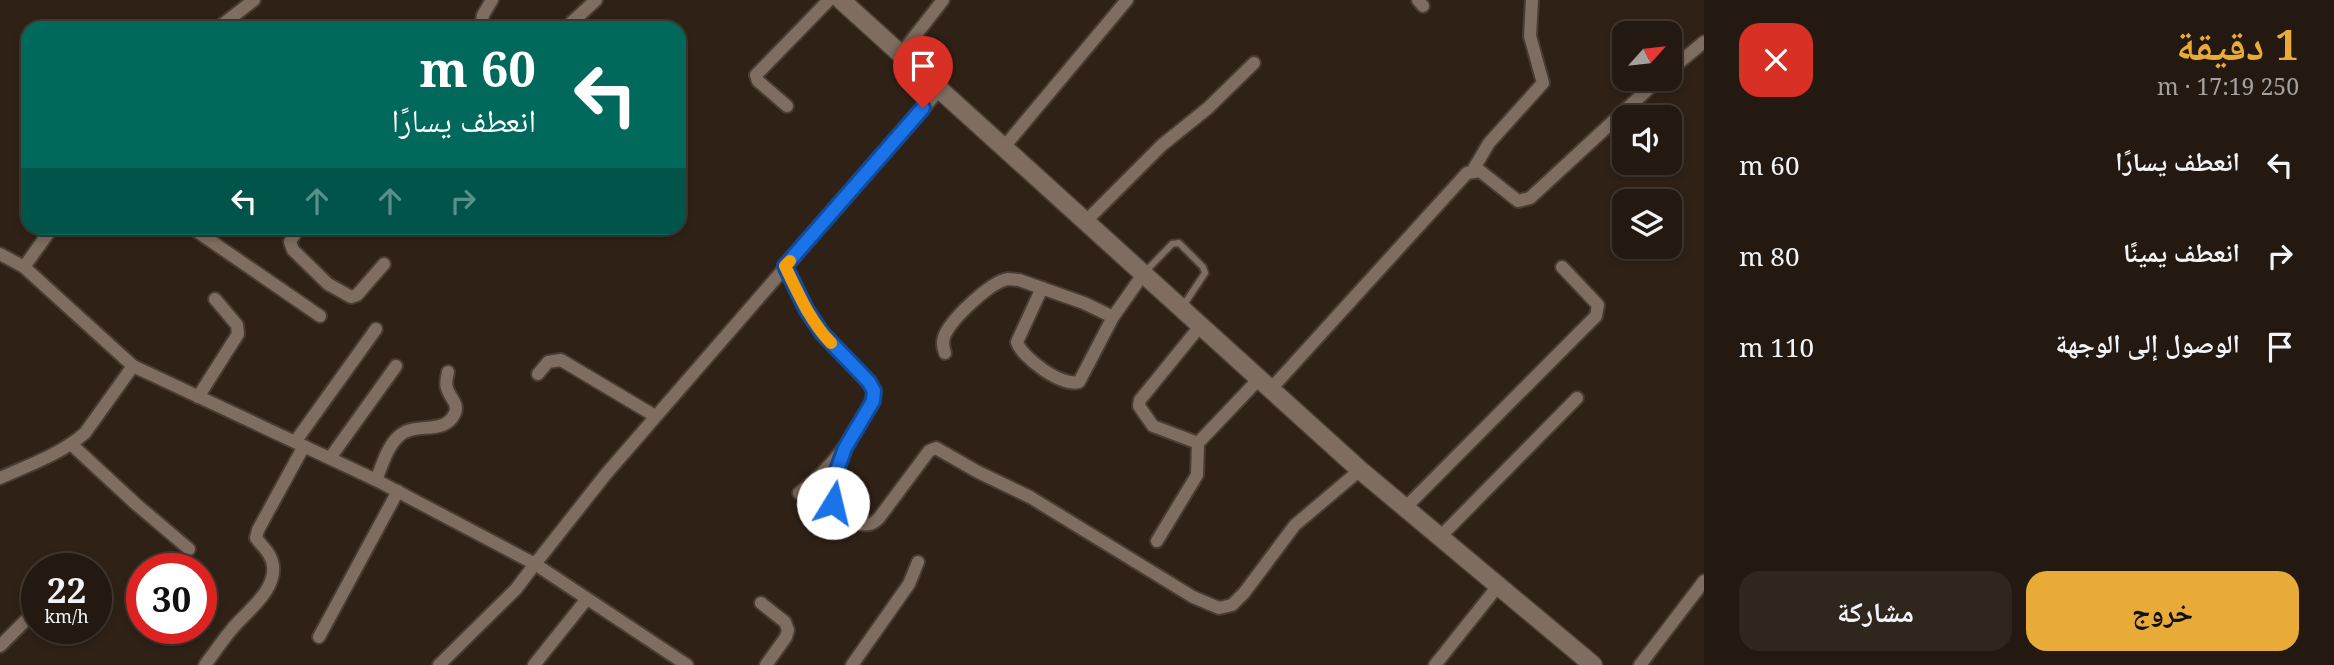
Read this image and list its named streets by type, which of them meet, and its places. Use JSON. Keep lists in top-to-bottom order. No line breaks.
{"north":"top right","page":{"heading":["1 دقيقة","250 m · 17:19"],"turn":["60 m","انعطف يسارًا"],"list":[{"name":"انعطف يسارًا","value":"60 m"},{"name":"انعطف يمينًا","value":"80 m"},{"name":"الوصول إلى الوجهة","value":"110 m"}],"speed":"22 km/h","limit":"30","buttons":["خروج","مشاركة"]}}
